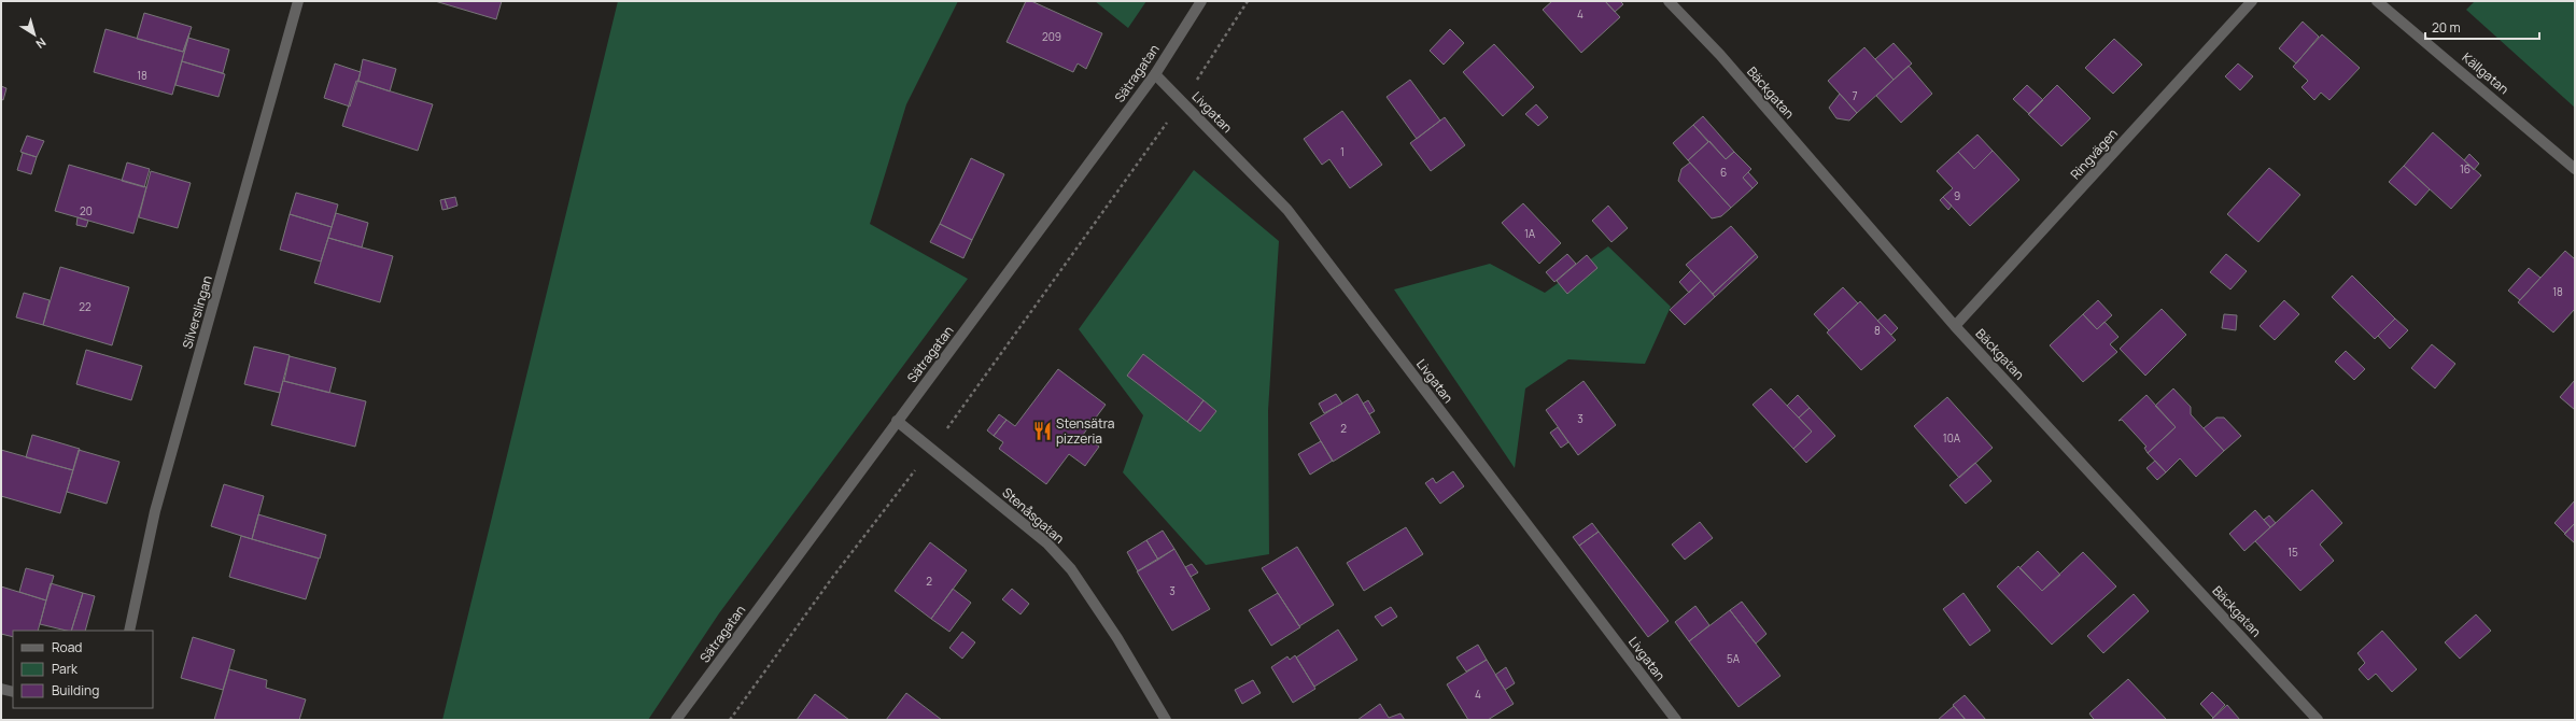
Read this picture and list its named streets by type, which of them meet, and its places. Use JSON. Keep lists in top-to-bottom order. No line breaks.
{"streets":{"street":["Sätragatan","Källgatan","Bäckgatan","Livgatan","Ringvägen","Silverslingan","Stenåsgatan"]},"crossings":[["Sätragatan","Livgatan"],["Sätragatan","Stenåsgatan"],["Bäckgatan","Ringvägen"]],"places":{"restaurant":["Stensätra pizzeria"]},"house_numbers":["4","209","18","7","1","16","6","9","20","1A","18","22","8","3","2","10A","15","2","3","5A","4"],"legend":["Road","Park","Building"],"scale_bar":"20 m","north":"bottom right"}
